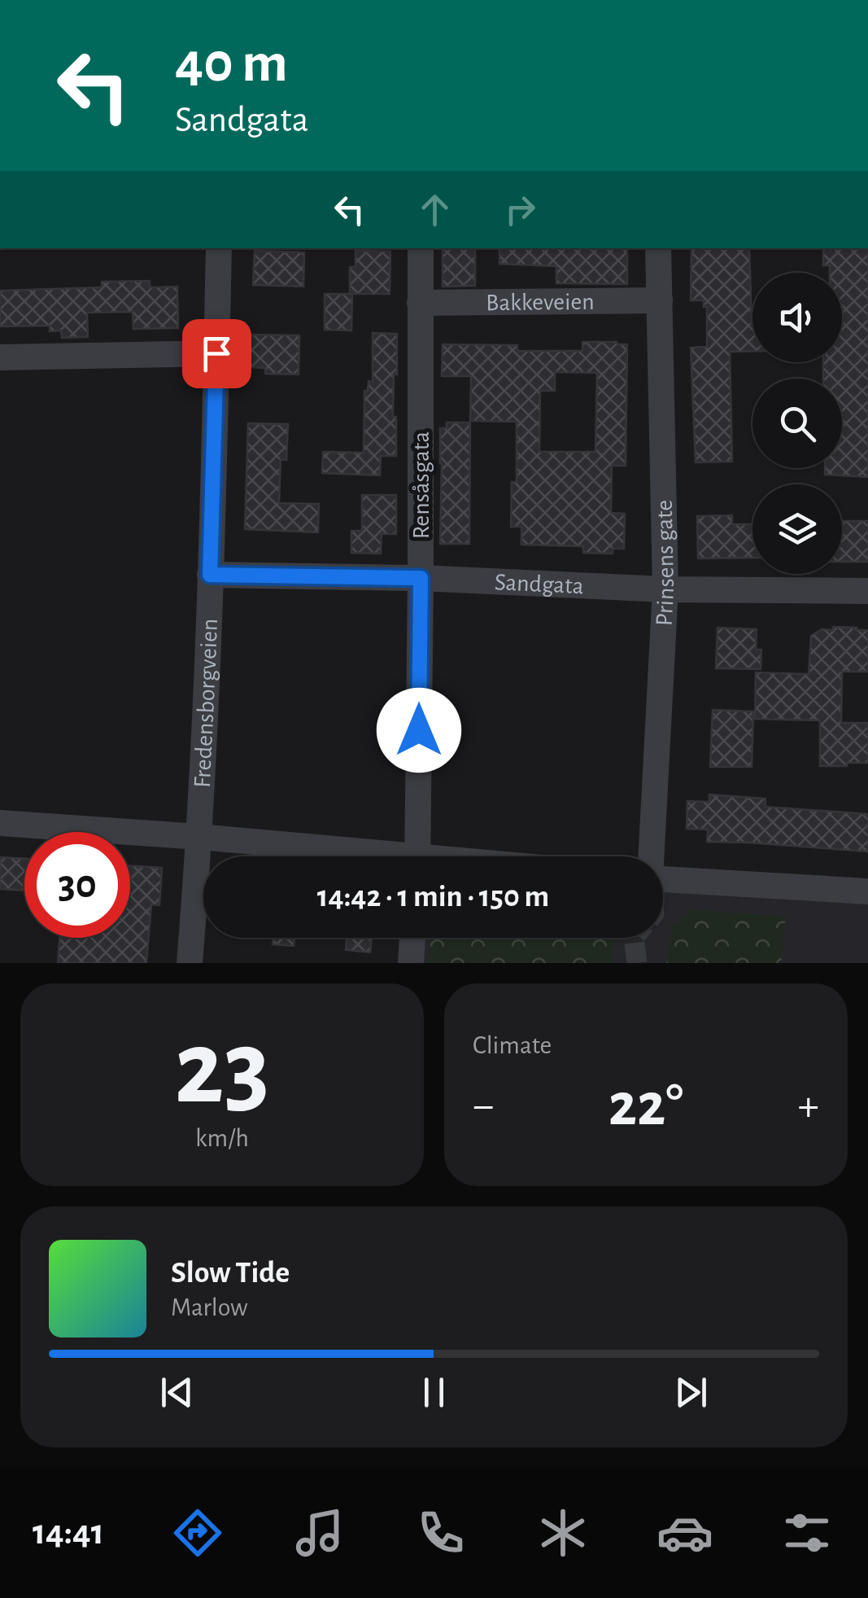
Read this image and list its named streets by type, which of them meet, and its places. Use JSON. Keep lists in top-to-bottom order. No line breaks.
{"streets":{"street":["Bakkeveien","Rensåsgata","Prinsens gate","Sandgata","Fredensborgveien"]},"crossings":[["Bakkeveien","Rensåsgata"],["Bakkeveien","Prinsens gate"],["Rensåsgata","Sandgata"],["Prinsens gate","Sandgata"],["Sandgata","Fredensborgveien"]],"page":{"turn":["40 m","Sandgata"],"limit":"30","trip":"14:42 · 1 min · 150 m","tile":[["23","km/h"],"Climate"],"heat":["−","22°","+"],"song":["Slow Tide","Marlow"],"tabs":"14:41"}}
